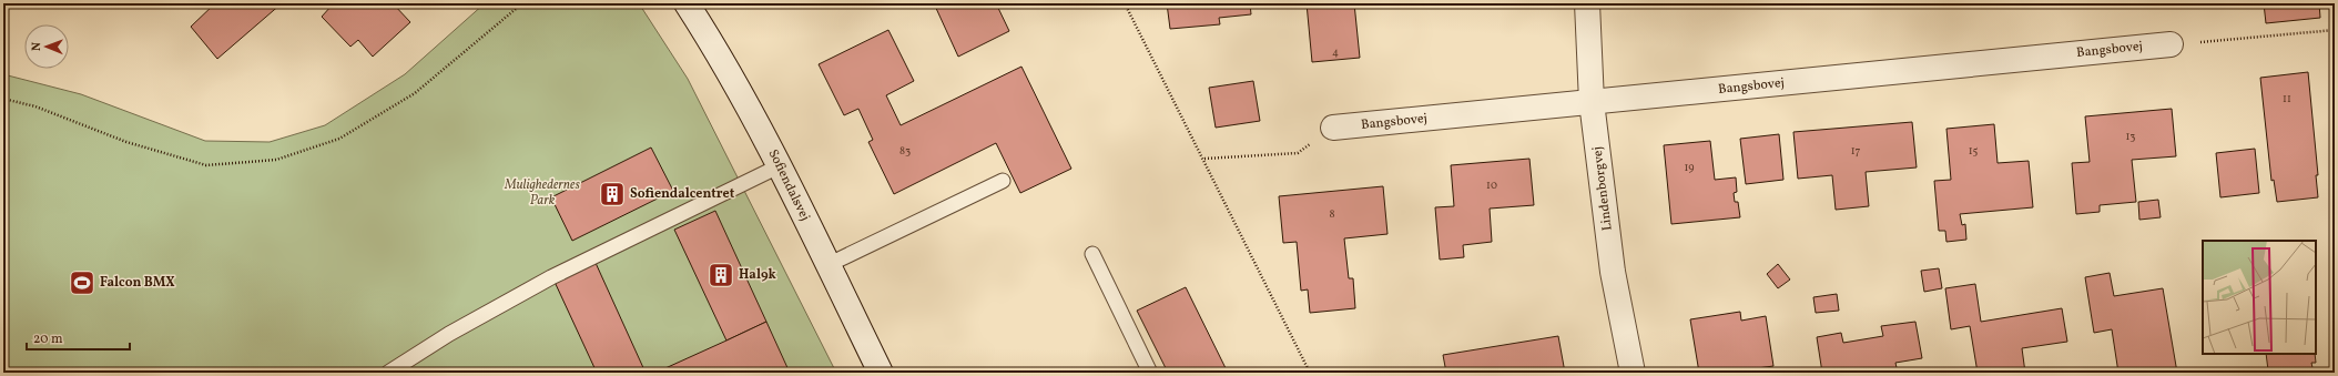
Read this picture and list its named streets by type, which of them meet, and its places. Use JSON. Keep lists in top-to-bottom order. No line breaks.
{"streets":{"street":["Bangsbovej","Sofiendalsvej","Lindenborgvej"]},"crossings":[["Bangsbovej","Lindenborgvej"]],"parks":["Mulighedernes Park"],"places":{"building":["Sofiendalcentret","Hal9k"],"sports":["Falcon BMX"]},"house_numbers":["4","11","13","83","17","15","19","10","8"],"scale_bar":"20 m","north":"left"}
